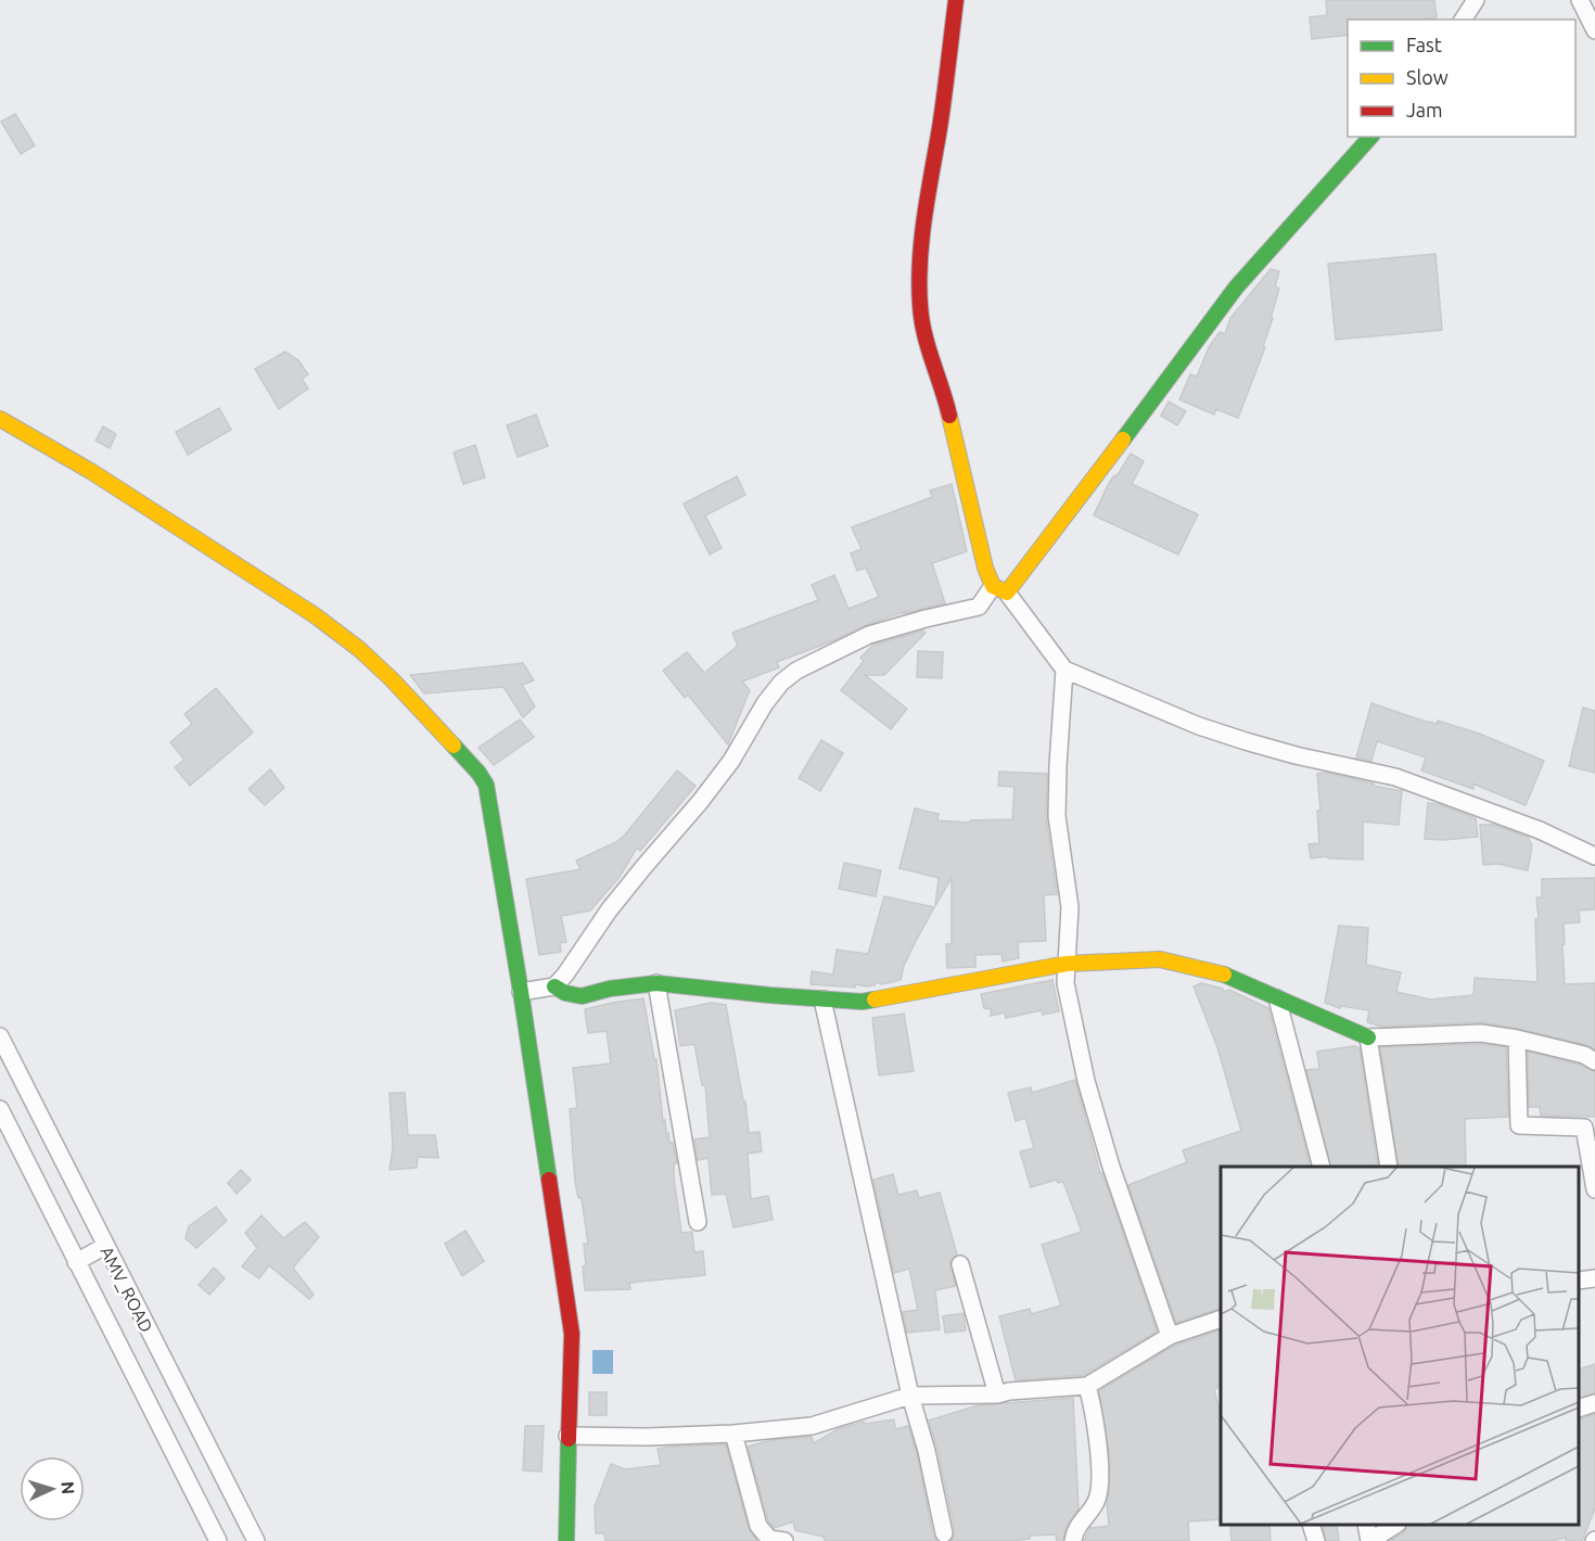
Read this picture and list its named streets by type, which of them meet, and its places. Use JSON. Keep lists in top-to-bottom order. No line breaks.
{"streets":{"street":["AMV_ROAD"]},"legend":["Fast","Slow","Jam"],"north":"right"}
